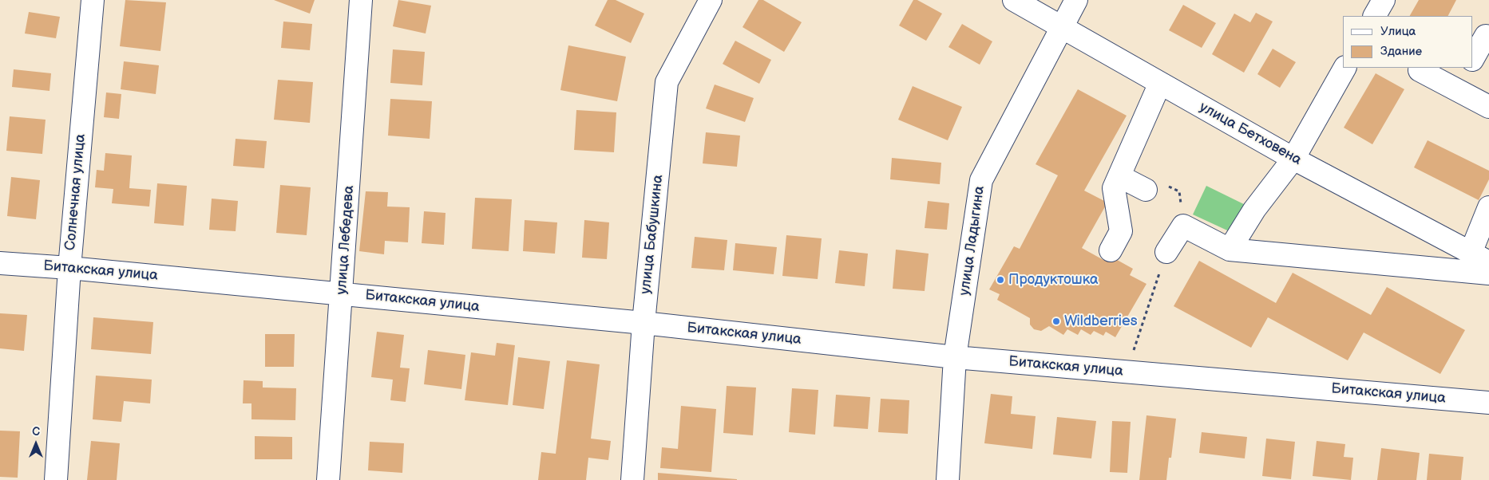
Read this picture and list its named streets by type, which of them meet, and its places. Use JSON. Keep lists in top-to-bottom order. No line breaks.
{"streets":{"street":["улица Бетховена","Солнечная улица","улица Бабушкина","улица Лебедева","улица Ладыгина","Битакская улица"]},"crossings":[["улица Бетховена","улица Ладыгина"],["Солнечная улица","Битакская улица"],["улица Бабушкина","Битакская улица"],["улица Лебедева","Битакская улица"],["улица Ладыгина","Битакская улица"]],"places":["Продуктошка","Wildberries"],"legend":["Улица","Здание"],"north":"top"}
